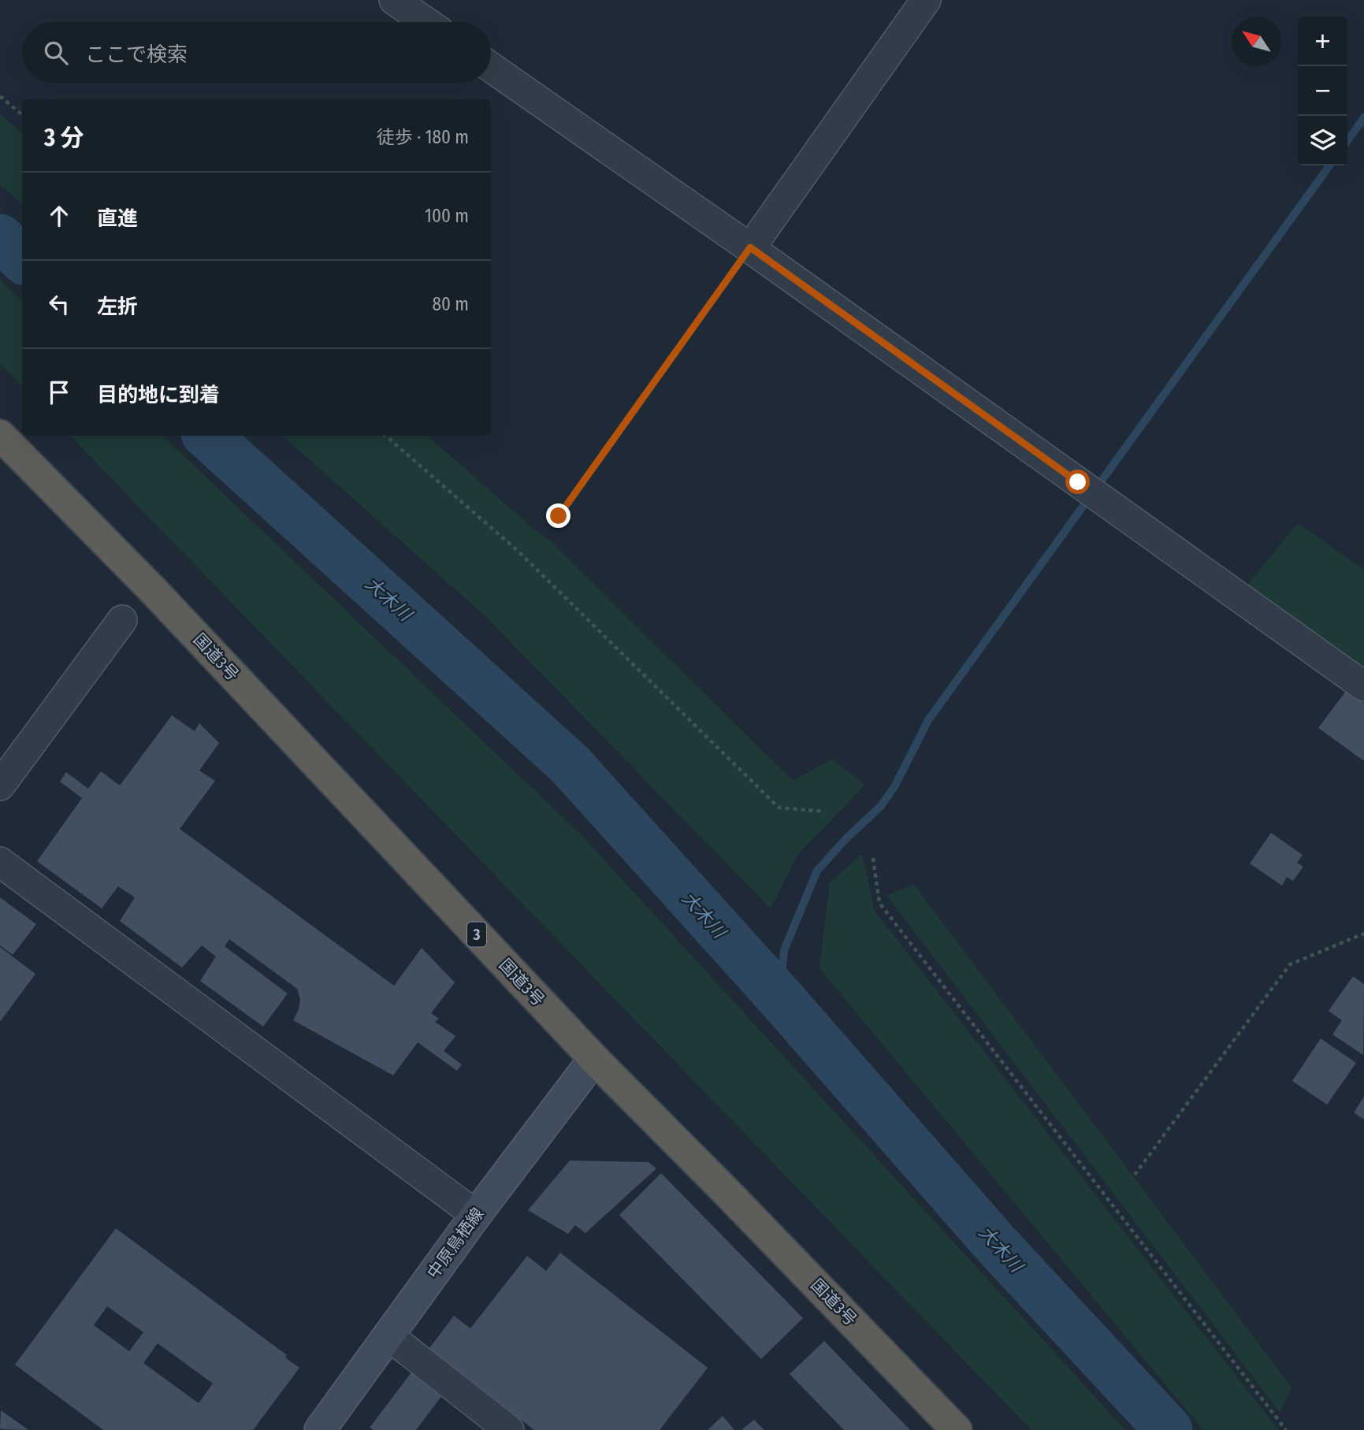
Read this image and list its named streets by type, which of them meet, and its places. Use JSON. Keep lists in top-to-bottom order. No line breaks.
{"streets":{"highway":["国道3号","3"],"main road":["中原鳥栖線"]},"crossings":[["国道3号","中原鳥栖線"]],"water":["大木川"],"north":"top left","page":{"map_buttons":["+","−"],"search":"ここで検索","heading":["3 分","徒歩 · 180 m"],"list":[["直進","100 m"],["左折","80 m"],"目的地に到着"]}}
